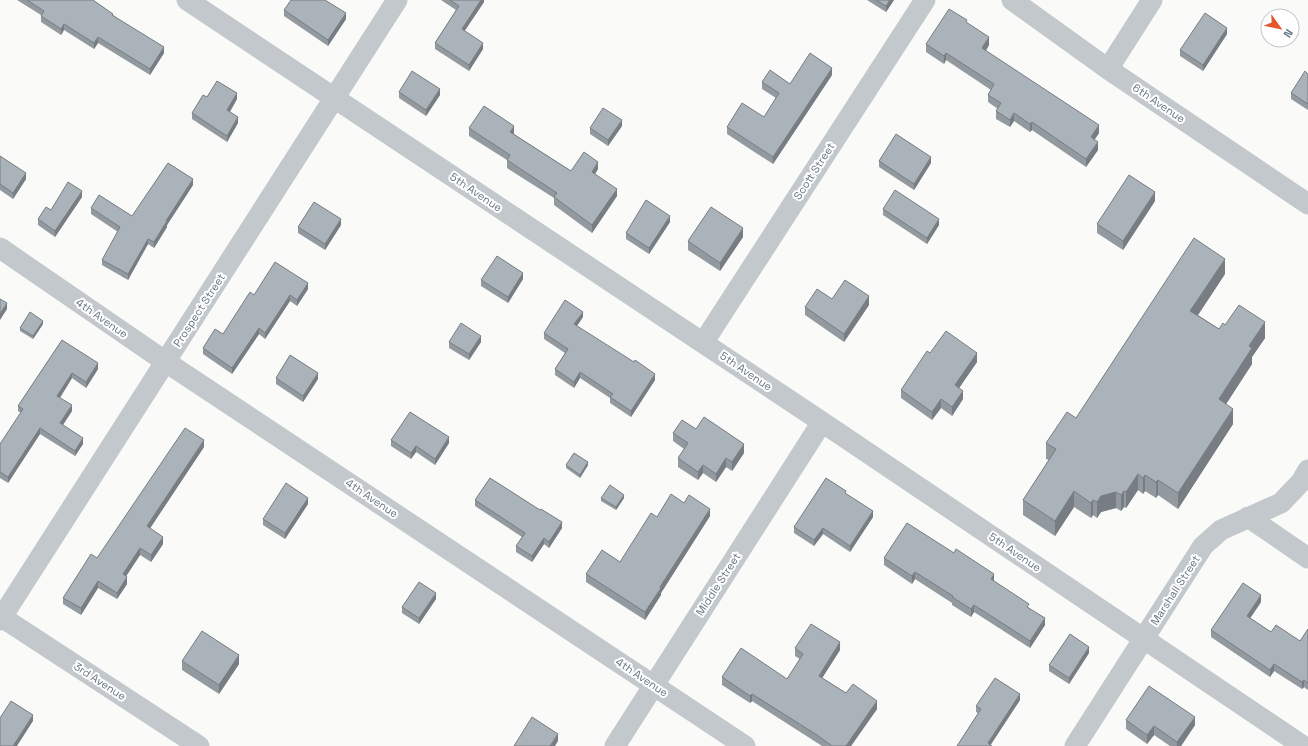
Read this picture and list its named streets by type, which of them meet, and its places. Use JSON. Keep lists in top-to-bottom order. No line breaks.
{"streets":{"street":["6th Avenue","Scott Street","5th Avenue","Prospect Street","4th Avenue","Middle Street","Marshall Street","3rd Avenue"]},"crossings":[["Scott Street","5th Avenue"],["5th Avenue","Prospect Street"],["5th Avenue","Middle Street"],["5th Avenue","Marshall Street"],["Prospect Street","4th Avenue"],["Prospect Street","3rd Avenue"],["4th Avenue","Middle Street"]],"north":"bottom right"}
